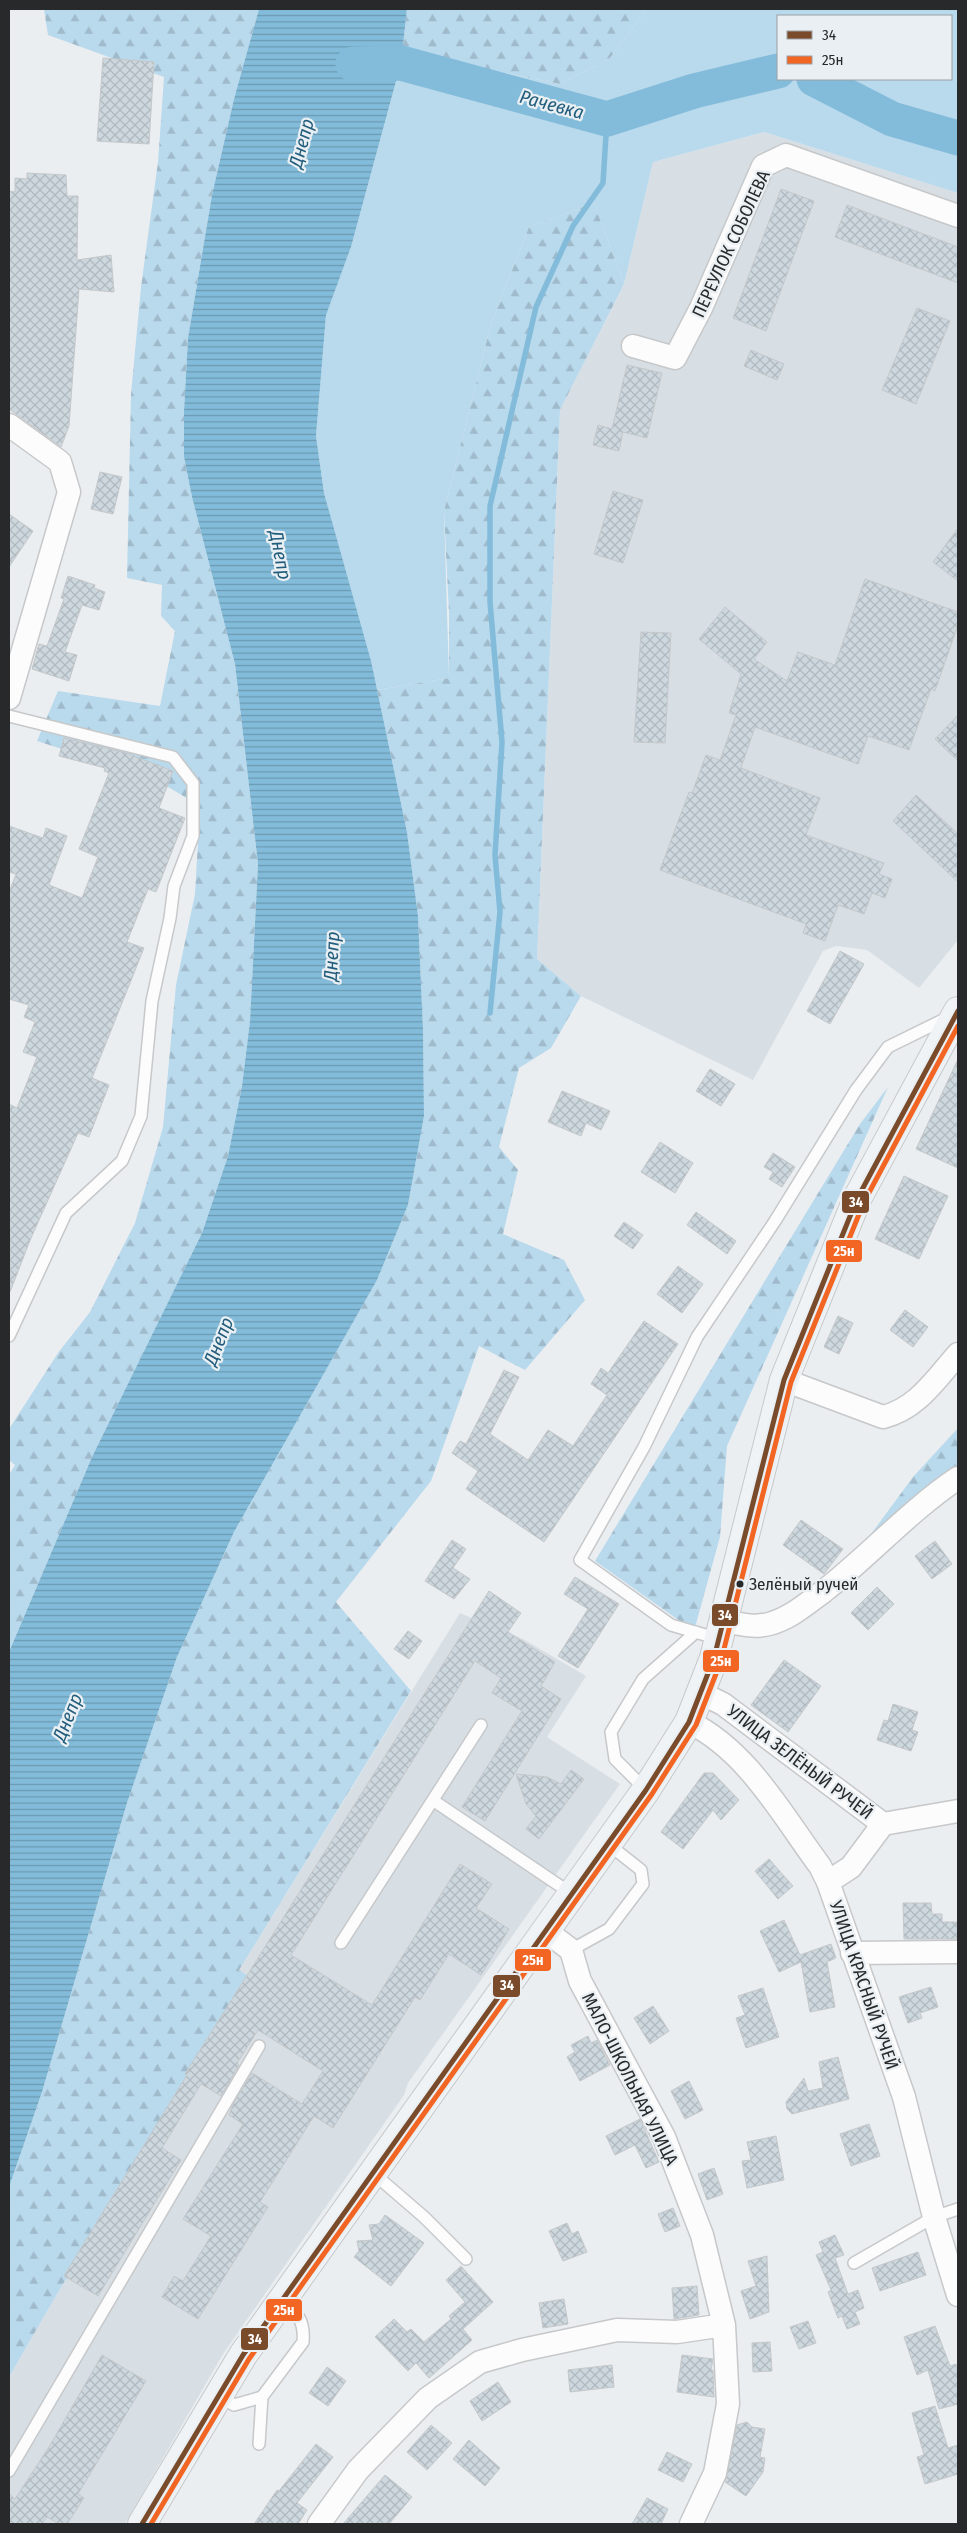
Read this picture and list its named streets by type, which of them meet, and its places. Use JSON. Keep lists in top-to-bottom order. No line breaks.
{"streets":{"street":["ПЕРЕУЛОК СОБОЛЕВА","УЛИЦА ЗЕЛЁНЫЙ РУЧЕЙ","УЛИЦА КРАСНЫЙ РУЧЕЙ","МАЛО-ШКОЛЬНАЯ УЛИЦА"]},"water":["Рачевка","Днепр"],"places":["Зелёный ручей"],"lines":["transit line 34","transit line 25н"],"legend":["34","25н"]}
